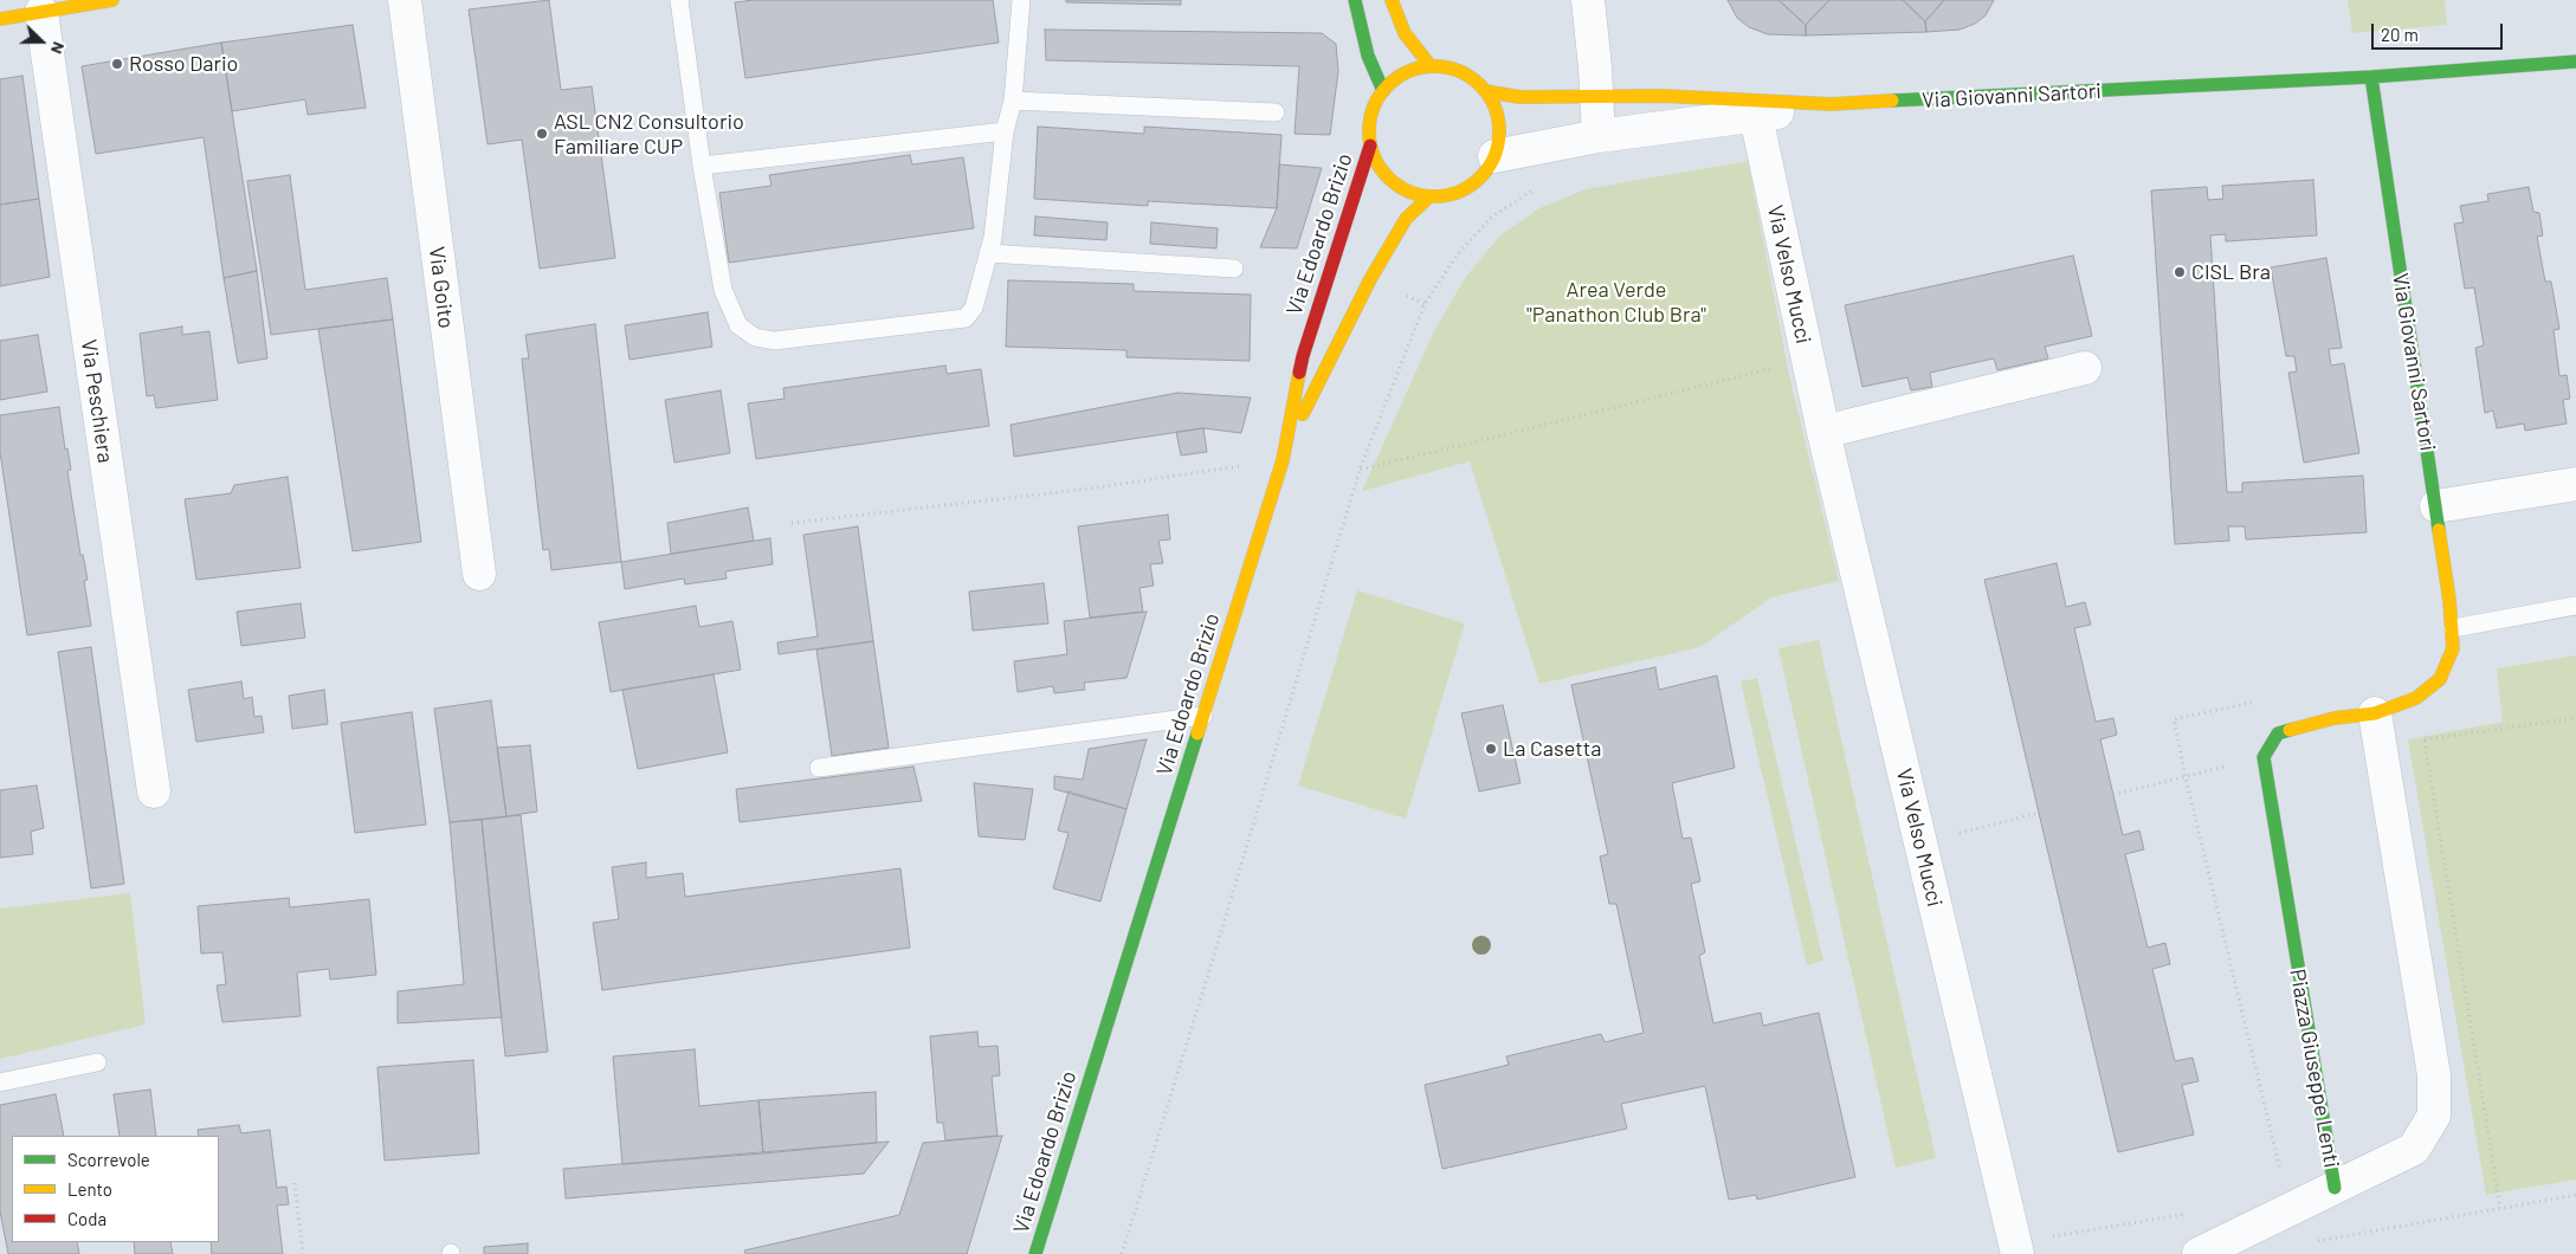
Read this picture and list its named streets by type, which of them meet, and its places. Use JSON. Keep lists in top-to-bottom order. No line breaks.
{"streets":{"street":["Via Giovanni Sartori","Via Edoardo Brizio","Via Velso Mucci","Via Goito","Via Peschiera","Piazza Giuseppe Lenti"]},"crossings":[["Via Giovanni Sartori","Via Edoardo Brizio"],["Via Giovanni Sartori","Via Velso Mucci"]],"parks":["Area Verde \"Panathon Club Bra\""],"places":["Rosso Dario","ASL CN2 Consultorio Familiare CUP","CISL Bra","La Casetta"],"legend":["Scorrevole","Lento","Coda"],"scale_bar":"20 m","north":"right"}
